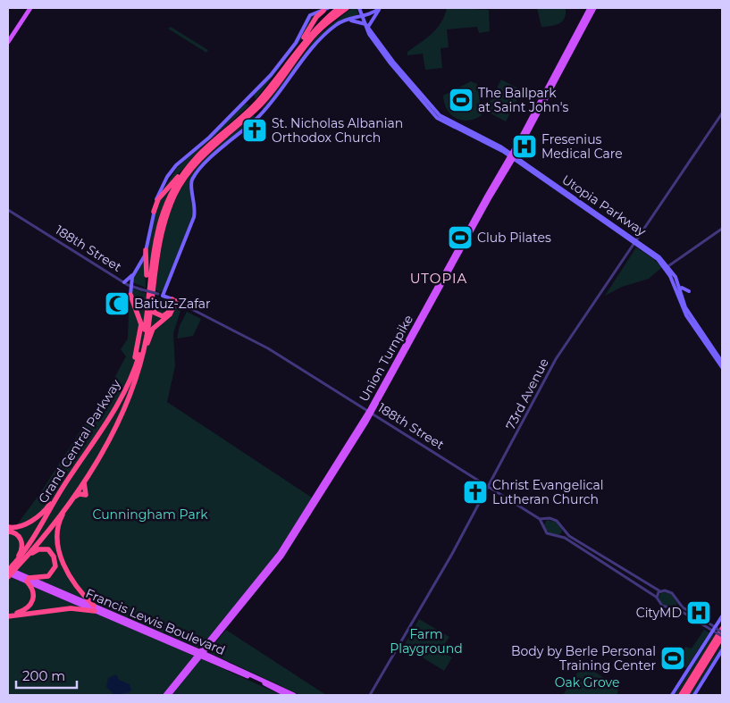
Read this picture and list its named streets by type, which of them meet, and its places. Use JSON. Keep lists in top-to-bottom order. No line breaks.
{"streets":{"highway":["Grand Central Parkway"],"main road":["Utopia Parkway","Union Turnpike","Francis Lewis Boulevard"],"street":["188th Street","73rd Avenue"]},"crossings":[["Utopia Parkway","Union Turnpike"],["Utopia Parkway","73rd Avenue"],["188th Street","Union Turnpike"],["188th Street","73rd Avenue"],["Union Turnpike","Francis Lewis Boulevard"],["Grand Central Parkway","Francis Lewis Boulevard"]],"districts":["UTOPIA"],"parks":["Cunningham Park","Farm Playground","Oak Grove"],"places":{"sports":["The Ballpark at Saint John's","Club Pilates","Body by Berle Personal Training Center"],"church":["St. Nicholas Albanian Orthodox Church","Christ Evangelical Lutheran Church"],"hospital":["Fresenius Medical Care","CityMD"],"mosque":["Baituz-Zafar"]},"scale_bar":"200 m"}
